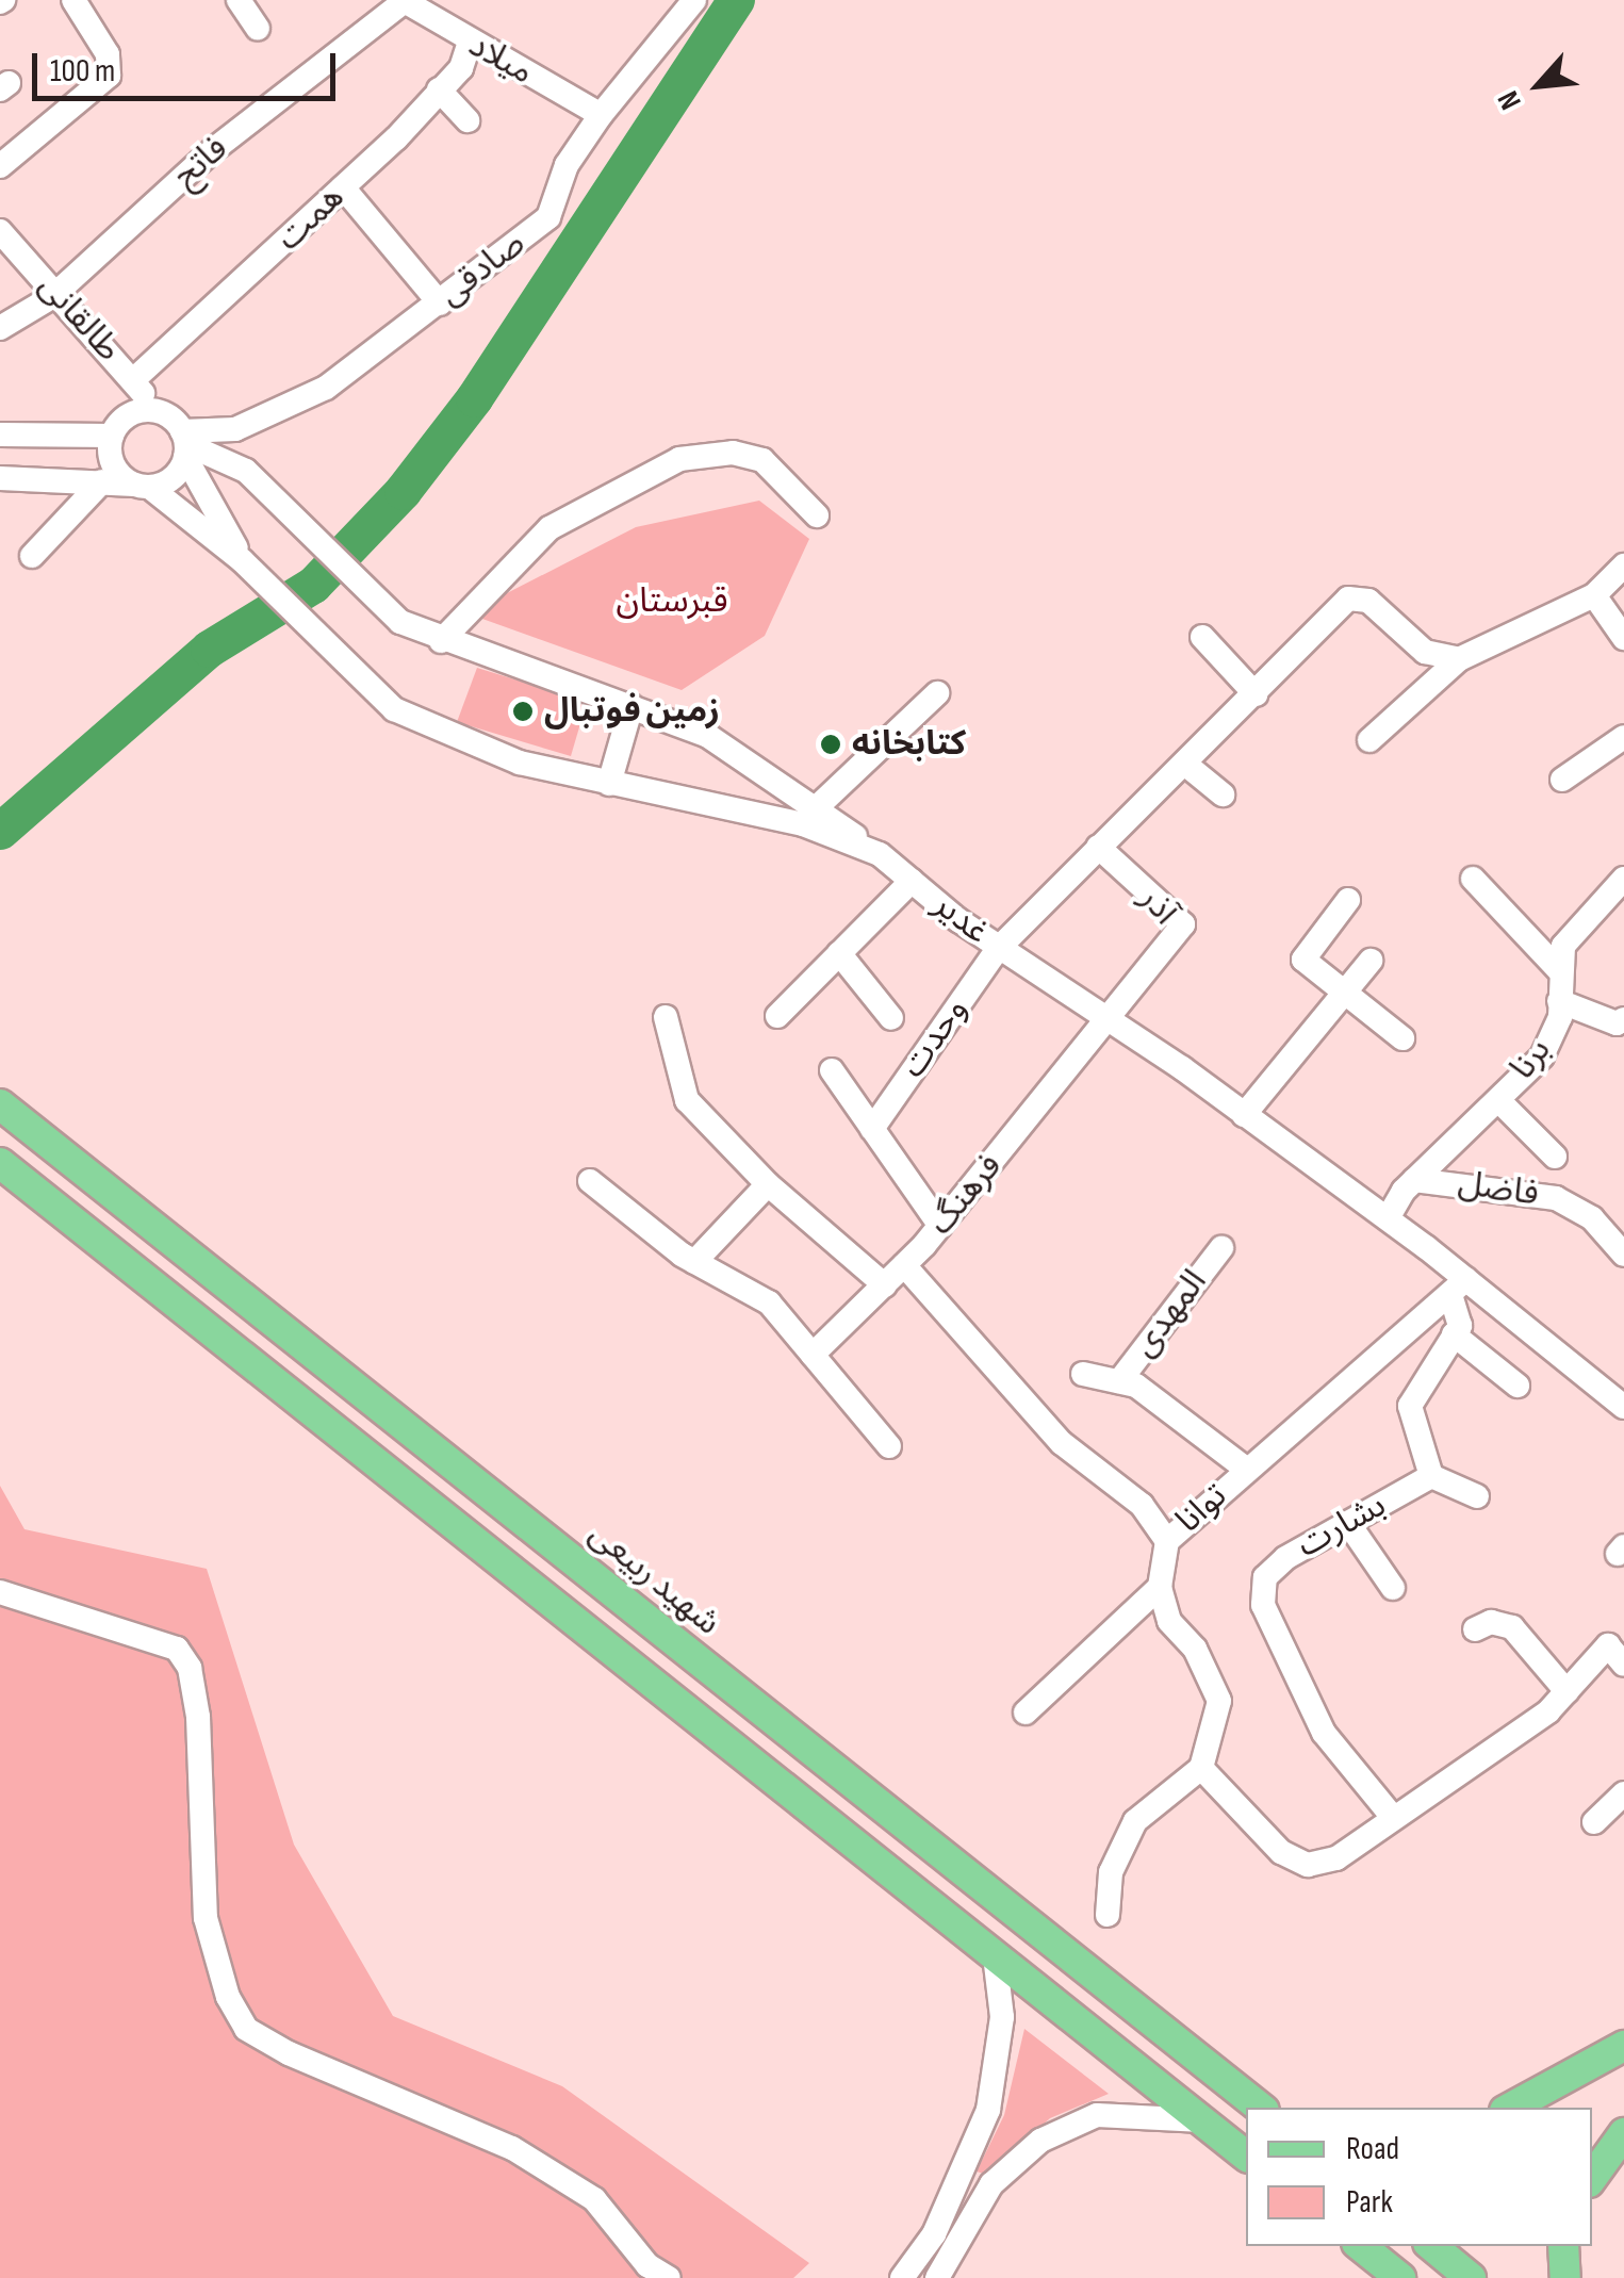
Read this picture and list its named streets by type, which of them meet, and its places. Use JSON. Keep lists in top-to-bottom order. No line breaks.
{"streets":{"main road":["شهید ربیعی"],"street":["میلاد","فاتح","همت","صادقی","طالقانی","آذر","غدیر","وحدت","برنا","فاضل","فرهنگ","المهدی","توانا","بشارت"]},"crossings":[["میلاد","فاتح"],["میلاد","همت"],["میلاد","صادقی"],["فاتح","طالقانی"],["همت","طالقانی"],["آذر","غدیر"],["آذر","فرهنگ"],["غدیر","وحدت"],["غدیر","برنا"],["غدیر","فرهنگ"],["غدیر","توانا"],["برنا","فاضل"],["المهدی","توانا"]],"parks":["قبرستان"],"places":["زمین فوتبال","کتابخانه"],"legend":["Road","Park"],"scale_bar":"100 m","north":"bottom left"}
